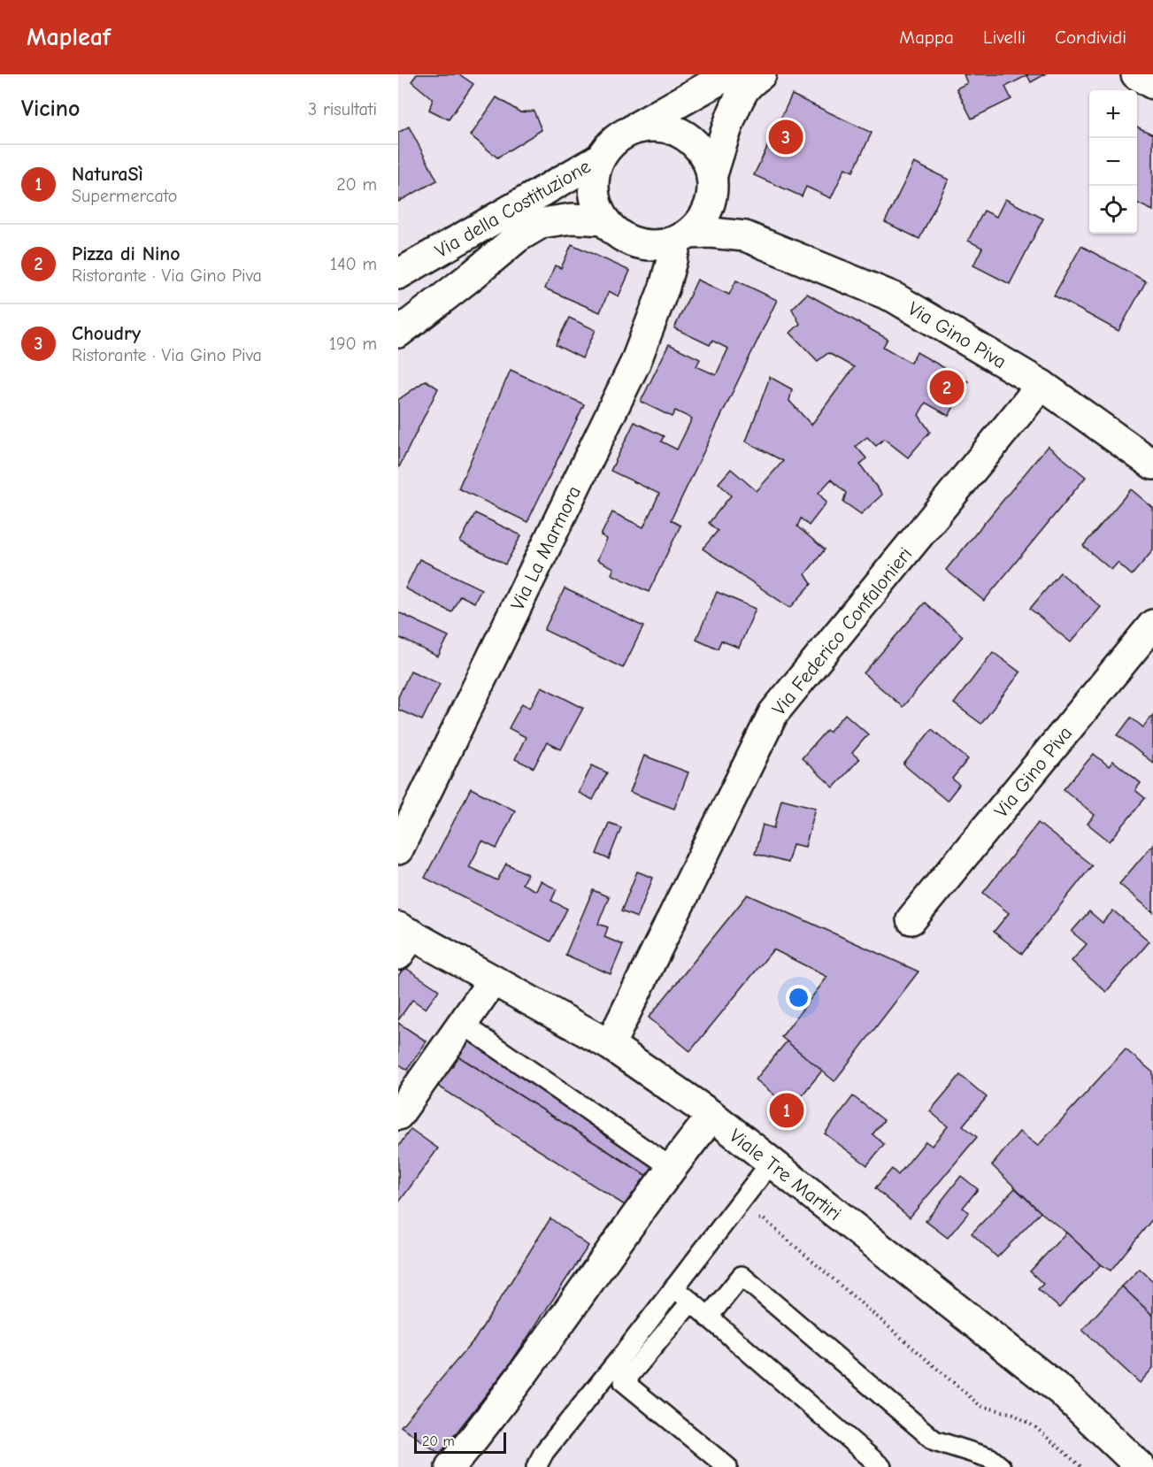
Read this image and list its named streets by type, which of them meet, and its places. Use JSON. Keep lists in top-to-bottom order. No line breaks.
{"streets":{"street":["Via della Costituzione","Via Gino Piva","Via La Marmora","Via Federico Confalonieri","Viale Tre Martiri"]},"crossings":[["Via della Costituzione","Via La Marmora"],["Via Gino Piva","Via Federico Confalonieri"],["Via Federico Confalonieri","Viale Tre Martiri"]],"scale_bar":"20 m","page":{"header":"Mapleaf","nav":["Mappa","Livelli","Condividi"],"heading":["Vicino","3 risultati"],"map_buttons":["+","−"],"pins":["3","2","1"],"list":[{"mark":"1","name":"NaturaSì","note":"Supermercato","value":"20 m"},{"mark":"2","name":"Pizza di Nino","note":"Ristorante · Via Gino Piva","value":"140 m"},{"mark":"3","name":"Choudry","note":"Ristorante · Via Gino Piva","value":"190 m"}],"scale":"20 m"}}
